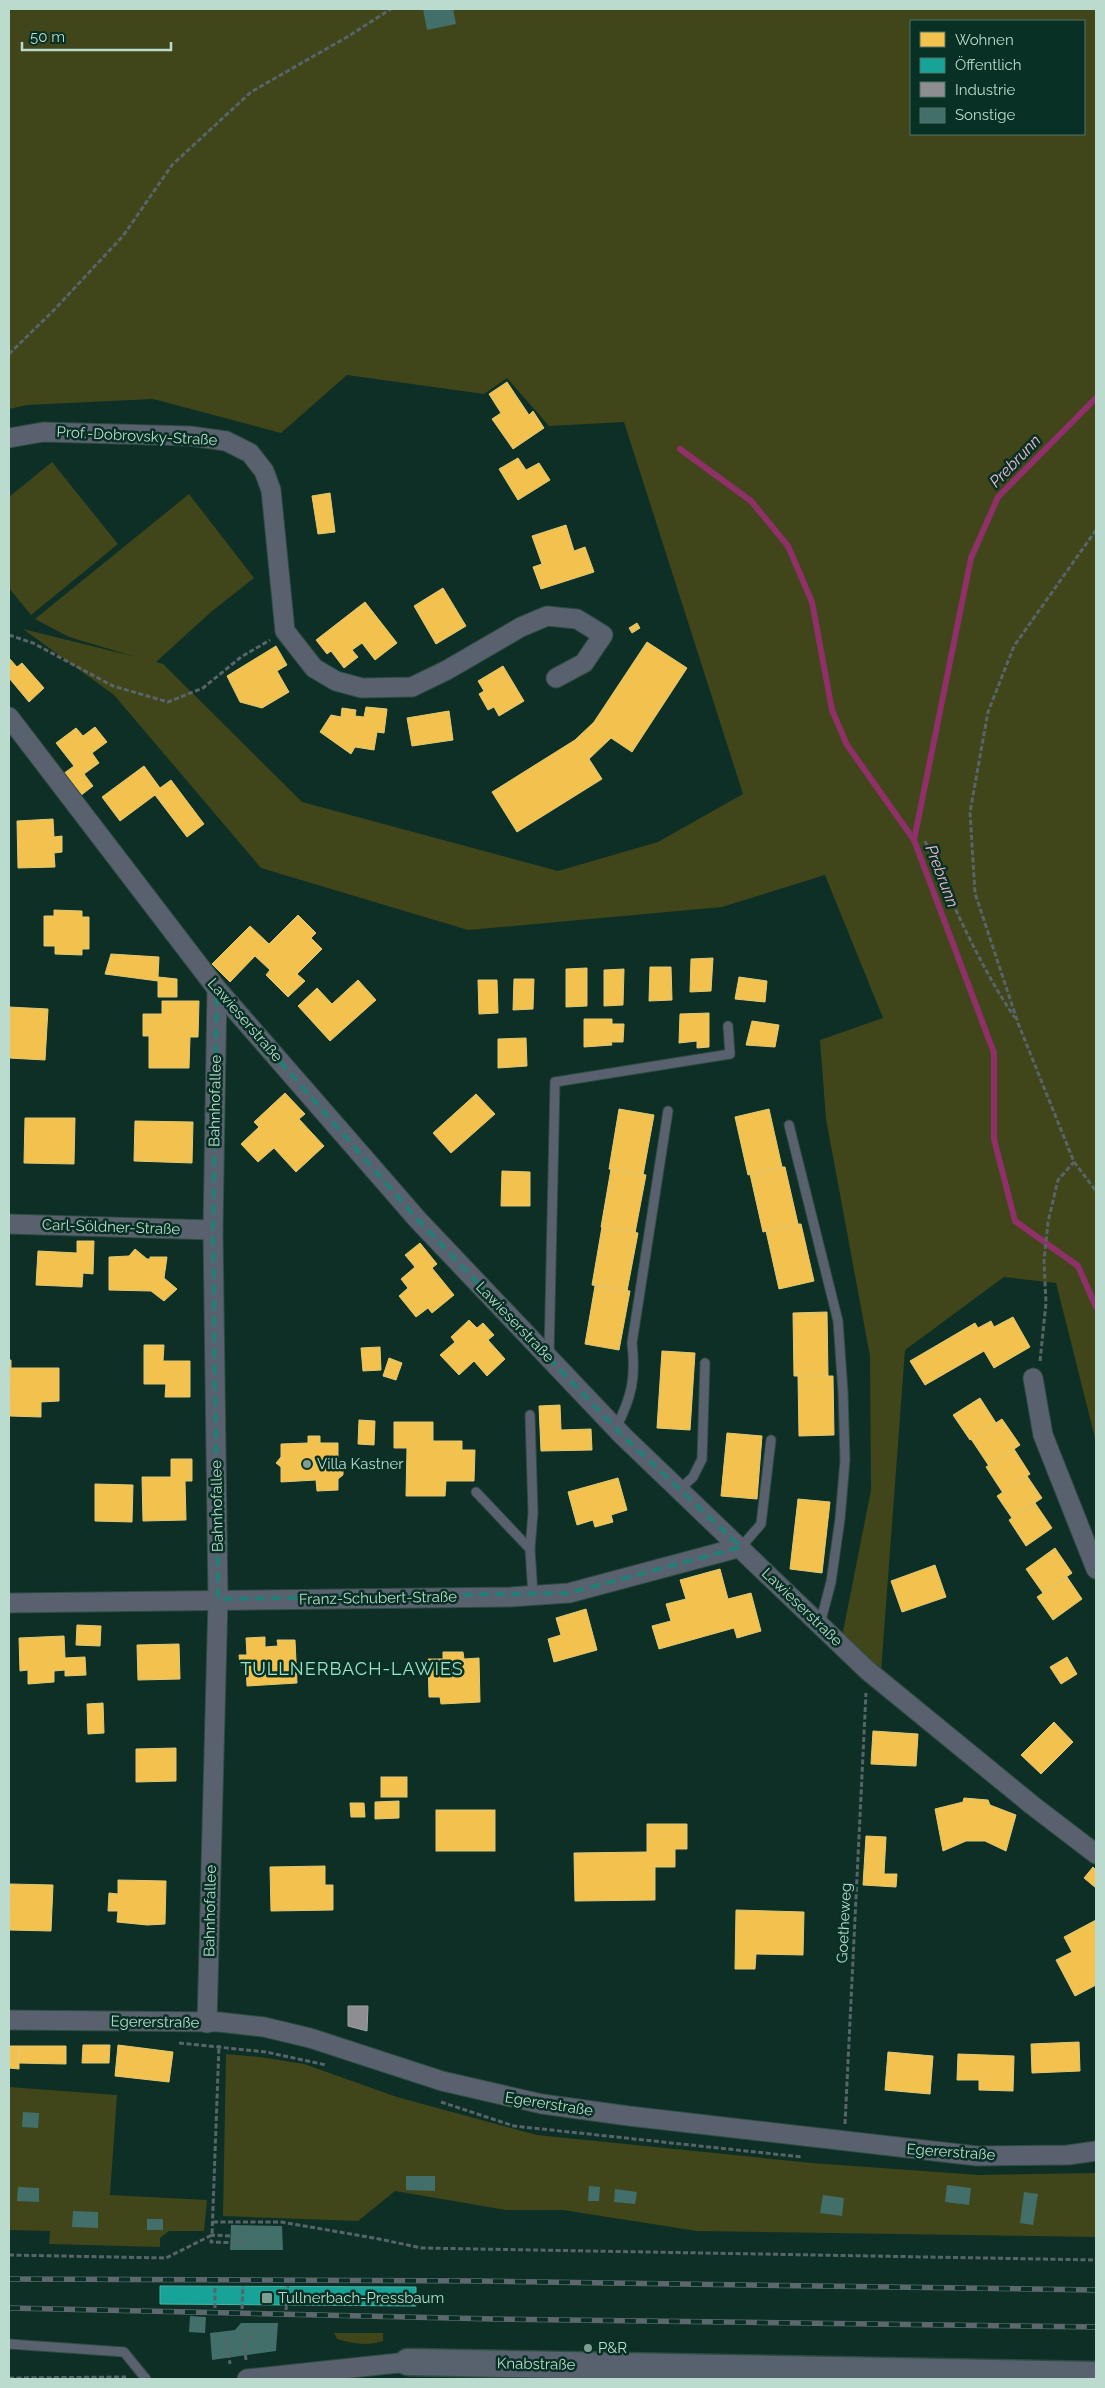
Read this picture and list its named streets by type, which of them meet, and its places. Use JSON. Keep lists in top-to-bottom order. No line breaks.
{"streets":{"street":["Prof.-Dobrovsky-Straße","Lawieserstraße","Bahnhofallee","Carl-Söldner-Straße","Franz-Schubert-Straße","Egererstraße","Knabstraße"],"path":["Goetheweg"]},"crossings":[["Lawieserstraße","Bahnhofallee"],["Lawieserstraße","Franz-Schubert-Straße"],["Lawieserstraße","Goetheweg"],["Bahnhofallee","Carl-Söldner-Straße"],["Bahnhofallee","Franz-Schubert-Straße"],["Bahnhofallee","Egererstraße"],["Goetheweg","Egererstraße"]],"districts":["TULLNERBACH-LAWIES"],"water":["Prebrunn"],"places":{"other":["Villa Kastner","P&R"],"transit":["Tullnerbach-Pressbaum"]},"legend":["Wohnen","Öffentlich","Industrie","Sonstige"],"scale_bar":"50 m"}
